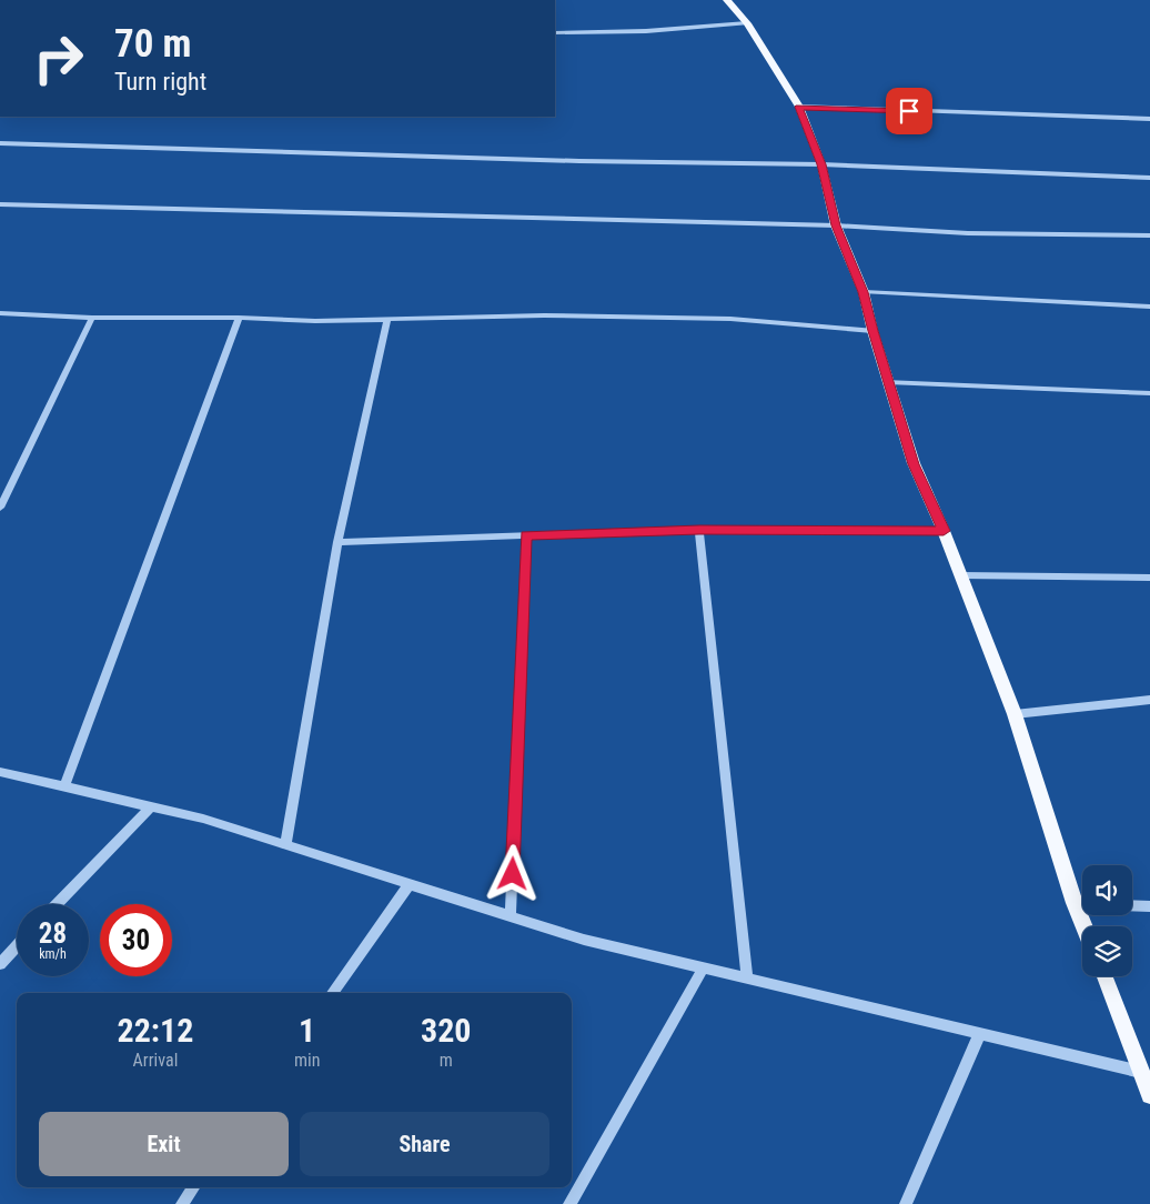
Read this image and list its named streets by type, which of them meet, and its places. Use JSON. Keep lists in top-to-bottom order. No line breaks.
{"page":{"turn":["70 m","Turn right"],"speed":"28 km/h","limit":"30","eta":["22:12","Arrival","1","min","320","m"],"buttons":["Exit","Share"]}}
